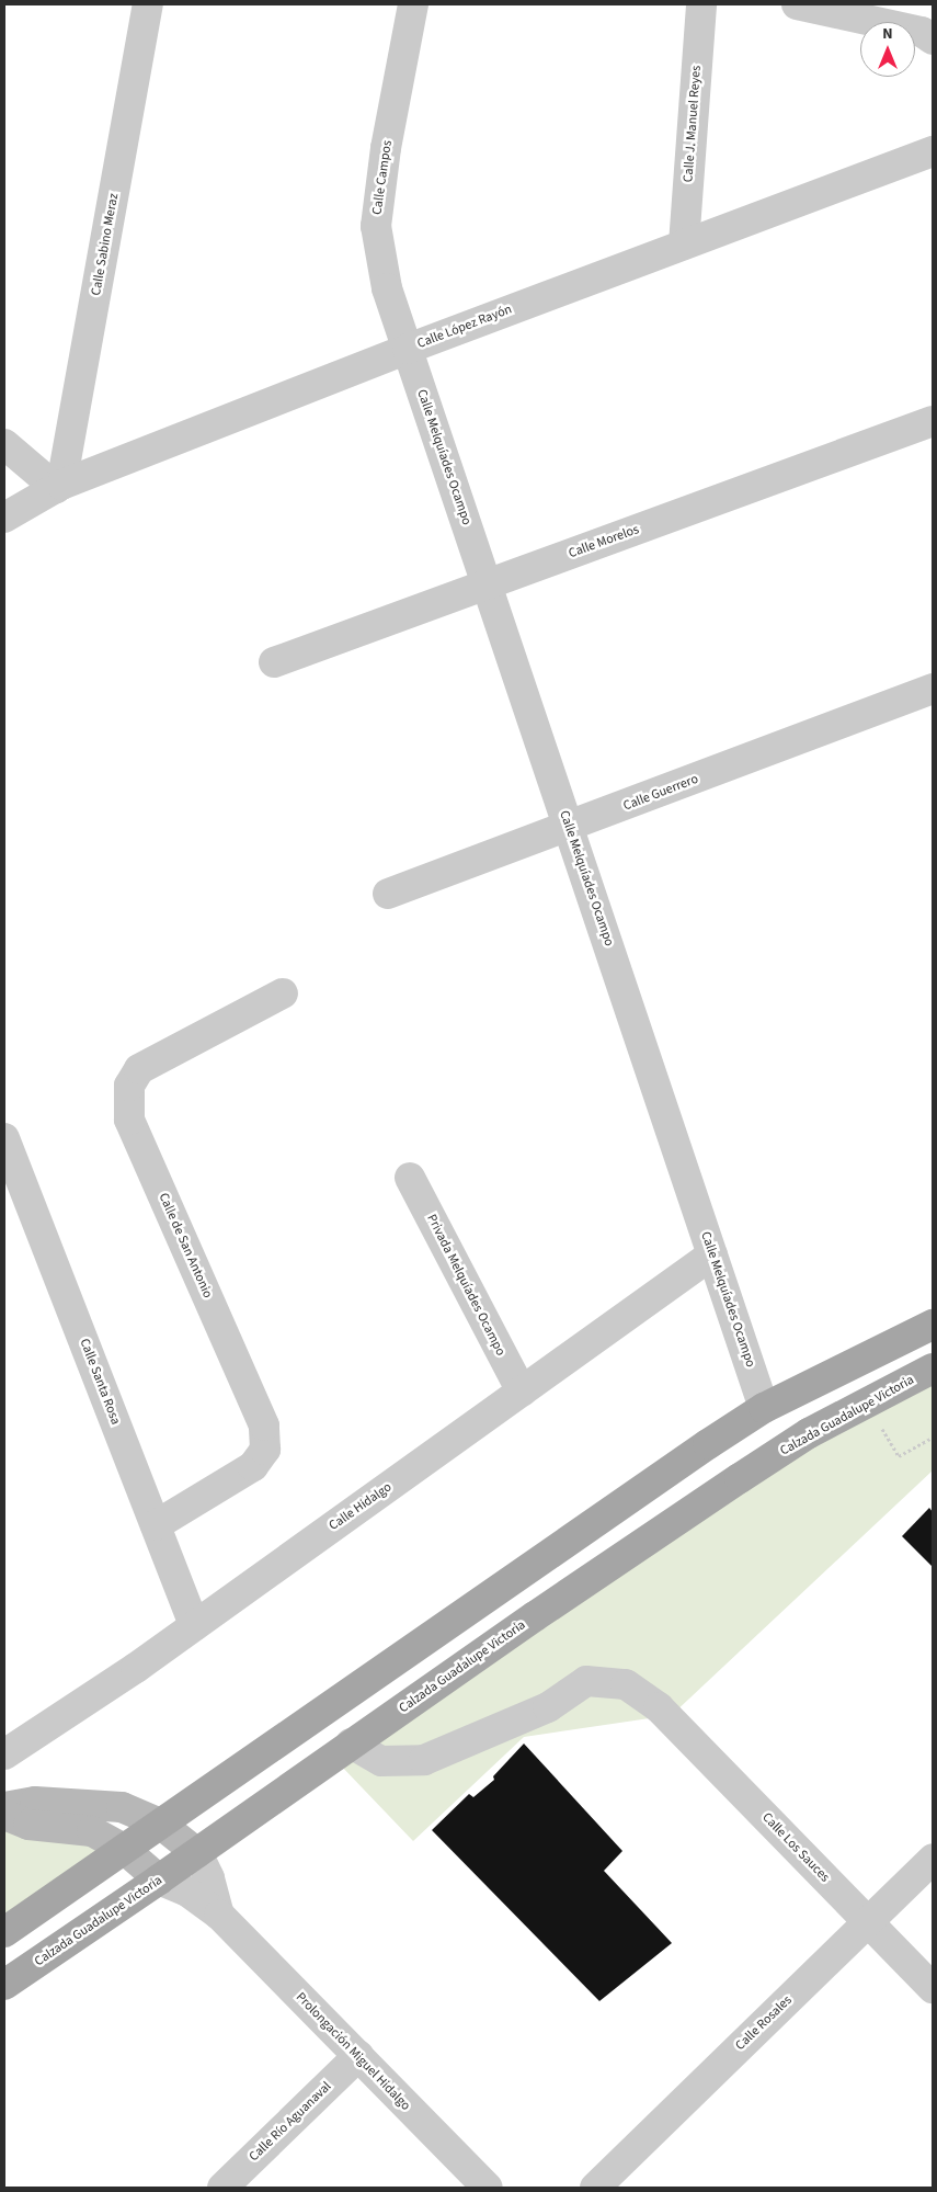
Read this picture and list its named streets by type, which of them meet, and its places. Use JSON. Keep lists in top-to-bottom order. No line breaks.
{"streets":{"main road":["Calzada Guadalupe Victoria"],"street":["Calle J. Manuel Reyes","Calle Campos","Calle Sabino Meraz","Calle López Rayón","Calle Melquíades Ocampo","Calle Morelos","Calle Guerrero","Calle de San Antonio","Privada Melquíades Ocampo","Calle Santa Rosa","Calle Hidalgo","Calle Los Sauces","Calle Rosales","Prolongación Miguel Hidalgo","Calle Río Aguanaval"]},"crossings":[["Calle J. Manuel Reyes","Calle López Rayón"],["Calle Campos","Calle López Rayón"],["Calle Campos","Calle Melquíades Ocampo"],["Calle Sabino Meraz","Calle López Rayón"],["Calle López Rayón","Calle Melquíades Ocampo"],["Calle Melquíades Ocampo","Calle Morelos"],["Calle Melquíades Ocampo","Calle Guerrero"],["Calle Melquíades Ocampo","Calle Hidalgo"],["Calle de San Antonio","Calle Santa Rosa"],["Privada Melquíades Ocampo","Calle Hidalgo"],["Calle Santa Rosa","Calle Hidalgo"],["Calzada Guadalupe Victoria","Calle Los Sauces"],["Calzada Guadalupe Victoria","Prolongación Miguel Hidalgo"],["Calle Los Sauces","Calle Rosales"],["Prolongación Miguel Hidalgo","Calle Río Aguanaval"]],"north":"top"}
